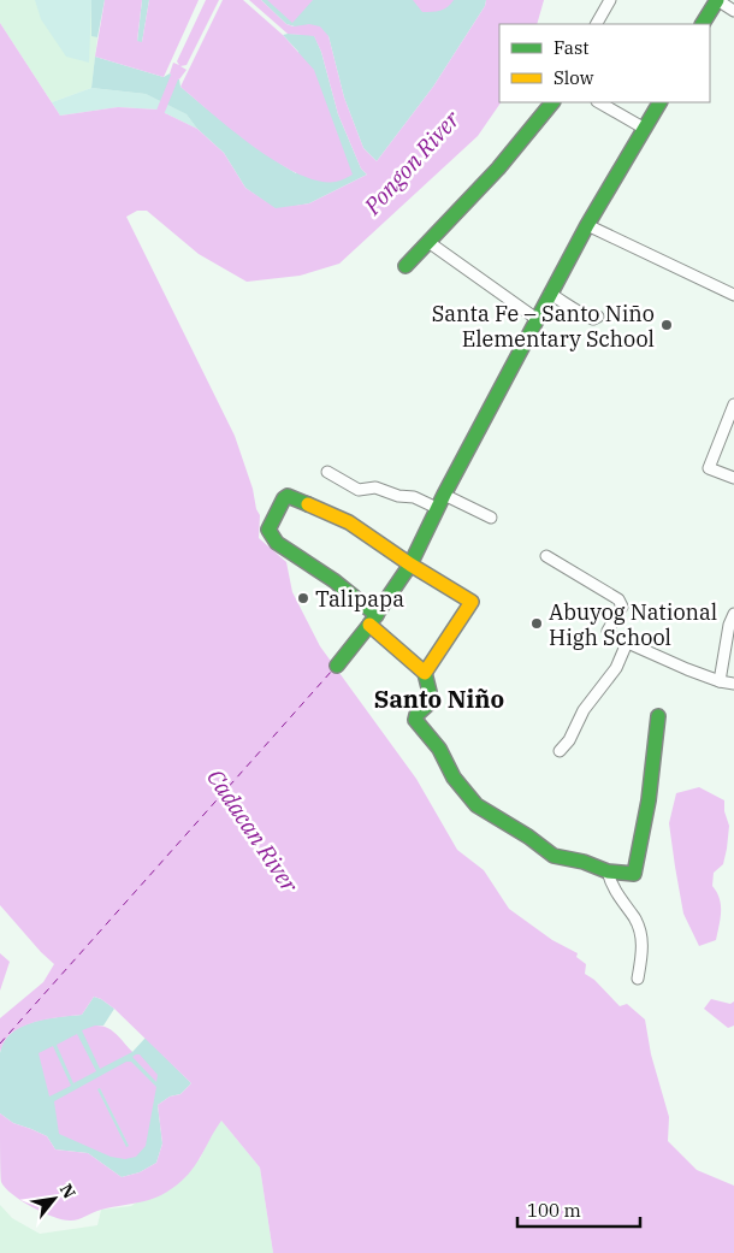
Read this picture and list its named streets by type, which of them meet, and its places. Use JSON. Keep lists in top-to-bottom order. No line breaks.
{"districts":["Santo Niño"],"water":["Pongon River","Cadacan River"],"places":["Santa Fe – Santo Niño Elementary School","Talipapa","Abuyog National High School"],"legend":["Fast","Slow"],"scale_bar":"100 m","north":"top right"}
